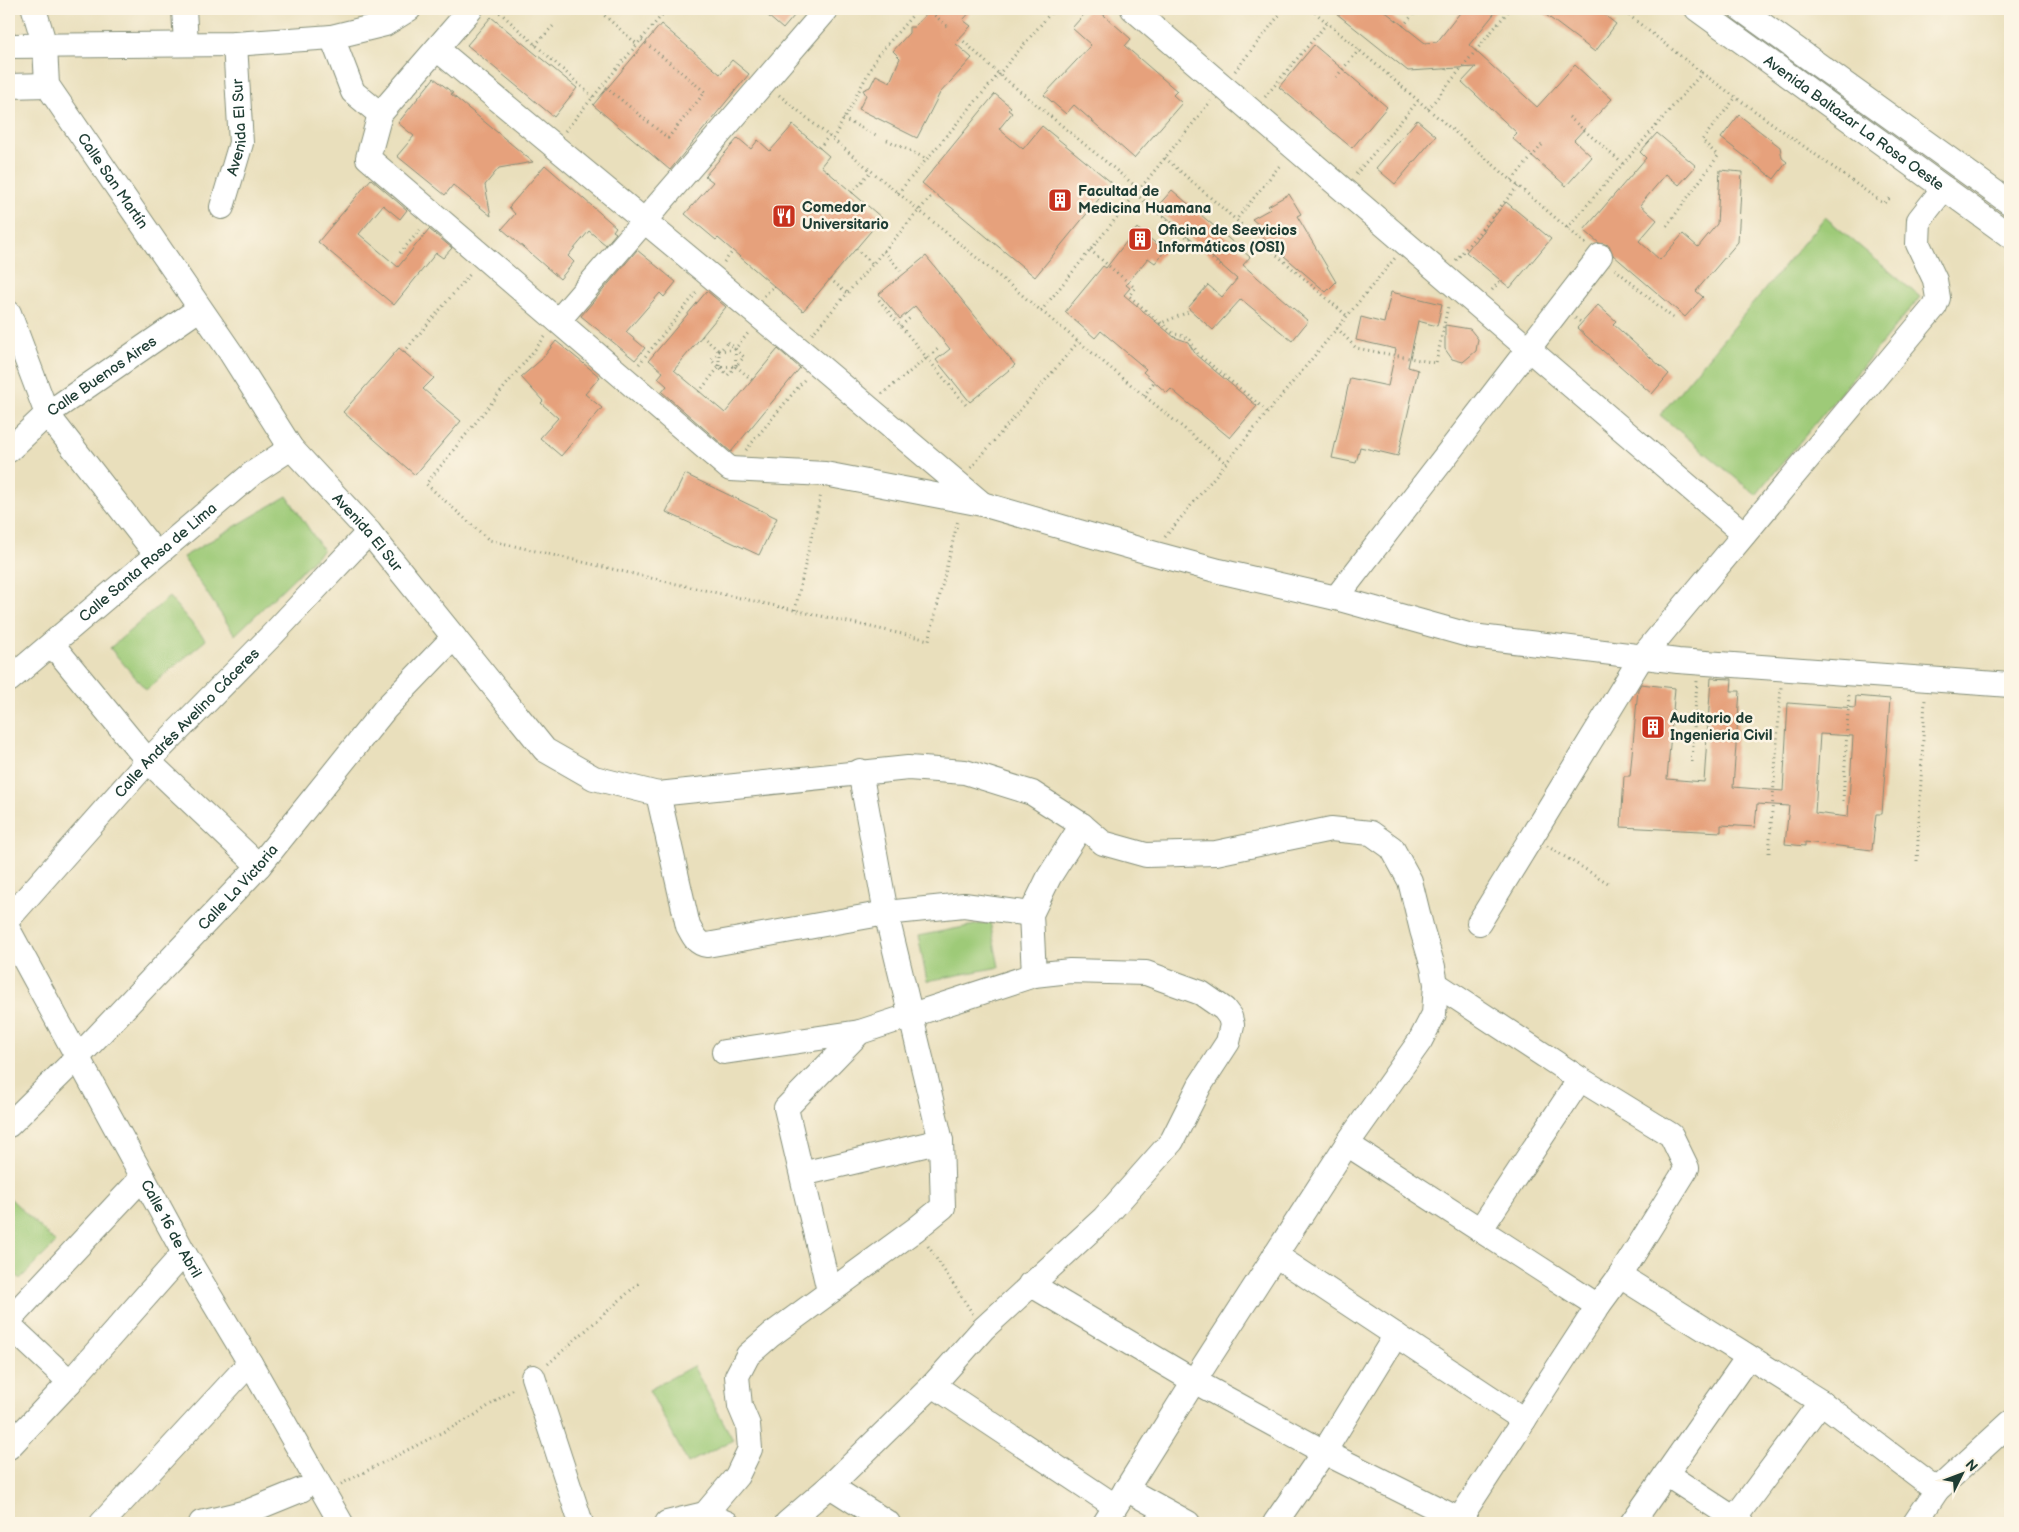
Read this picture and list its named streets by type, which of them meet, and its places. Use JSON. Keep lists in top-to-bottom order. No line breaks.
{"streets":{"street":["Avenida Baltazar La Rosa Oeste","Avenida El Sur","Calle San Martín","Calle Buenos Aires","Calle Santa Rosa de Lima","Calle Andrés Avelino Cáceres","Calle La Victoria","Calle 16 de Abril"]},"crossings":[["Avenida El Sur","Calle San Martín"],["Avenida El Sur","Calle Buenos Aires"],["Avenida El Sur","Calle Santa Rosa de Lima"],["Avenida El Sur","Calle Andrés Avelino Cáceres"],["Avenida El Sur","Calle La Victoria"],["Calle San Martín","Calle Buenos Aires"],["Calle La Victoria","Calle 16 de Abril"]],"places":{"building":["Facultad de Medicina Huamana","Oficina de Seevicios Informáticos (OSI)","Auditorio de Ingenieria Civil"],"restaurant":["Comedor Universitario"]},"north":"top right"}
